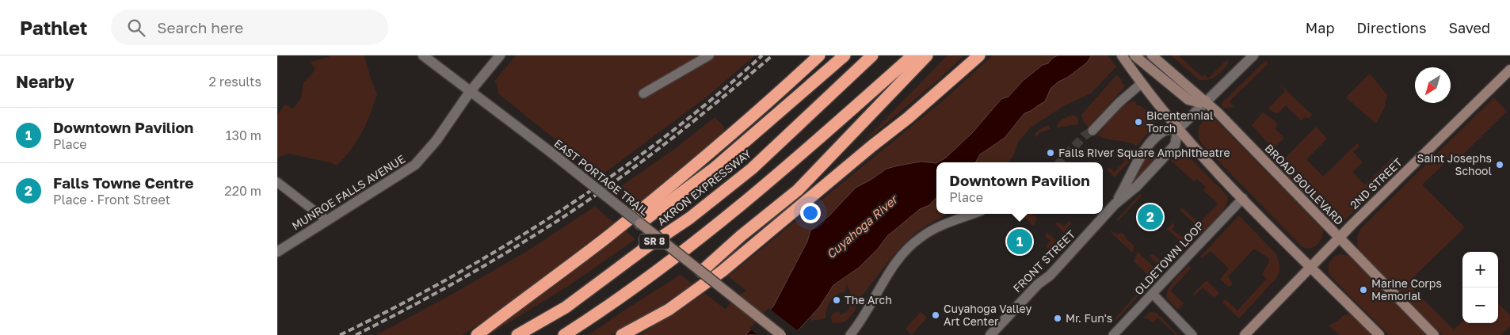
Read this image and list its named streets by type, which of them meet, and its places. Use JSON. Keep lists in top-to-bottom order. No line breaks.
{"streets":{"highway":["AKRON EXPRESSWAY","SR 8"],"main road":["EAST PORTAGE TRAIL","2ND STREET","BROAD BOULEVARD"],"street":["MUNROE FALLS AVENUE","OLDETOWN LOOP","FRONT STREET"]},"crossings":[["EAST PORTAGE TRAIL","MUNROE FALLS AVENUE"],["2ND STREET","BROAD BOULEVARD"],["BROAD BOULEVARD","FRONT STREET"]],"water":["Cuyahoga River"],"places":["Bicentennial Torch","Falls River Square Amphitheatre","Saint Josephs School","Marine Corps Memorial","The Arch","Cuyahoga Valley Art Center","Mr. Fun's"],"north":"bottom left","page":{"header":"Pathlet","search":"Search here","nav":["Map","Directions","Saved"],"heading":["Nearby","2 results"],"list":[{"mark":"1","name":"Downtown Pavilion","note":"Place","value":"130 m"},{"mark":"2","name":"Falls Towne Centre","note":"Place · Front Street","value":"220 m"}],"popup":["Downtown Pavilion","Place"],"pins":["2","1"],"map_buttons":["+","−"]}}
